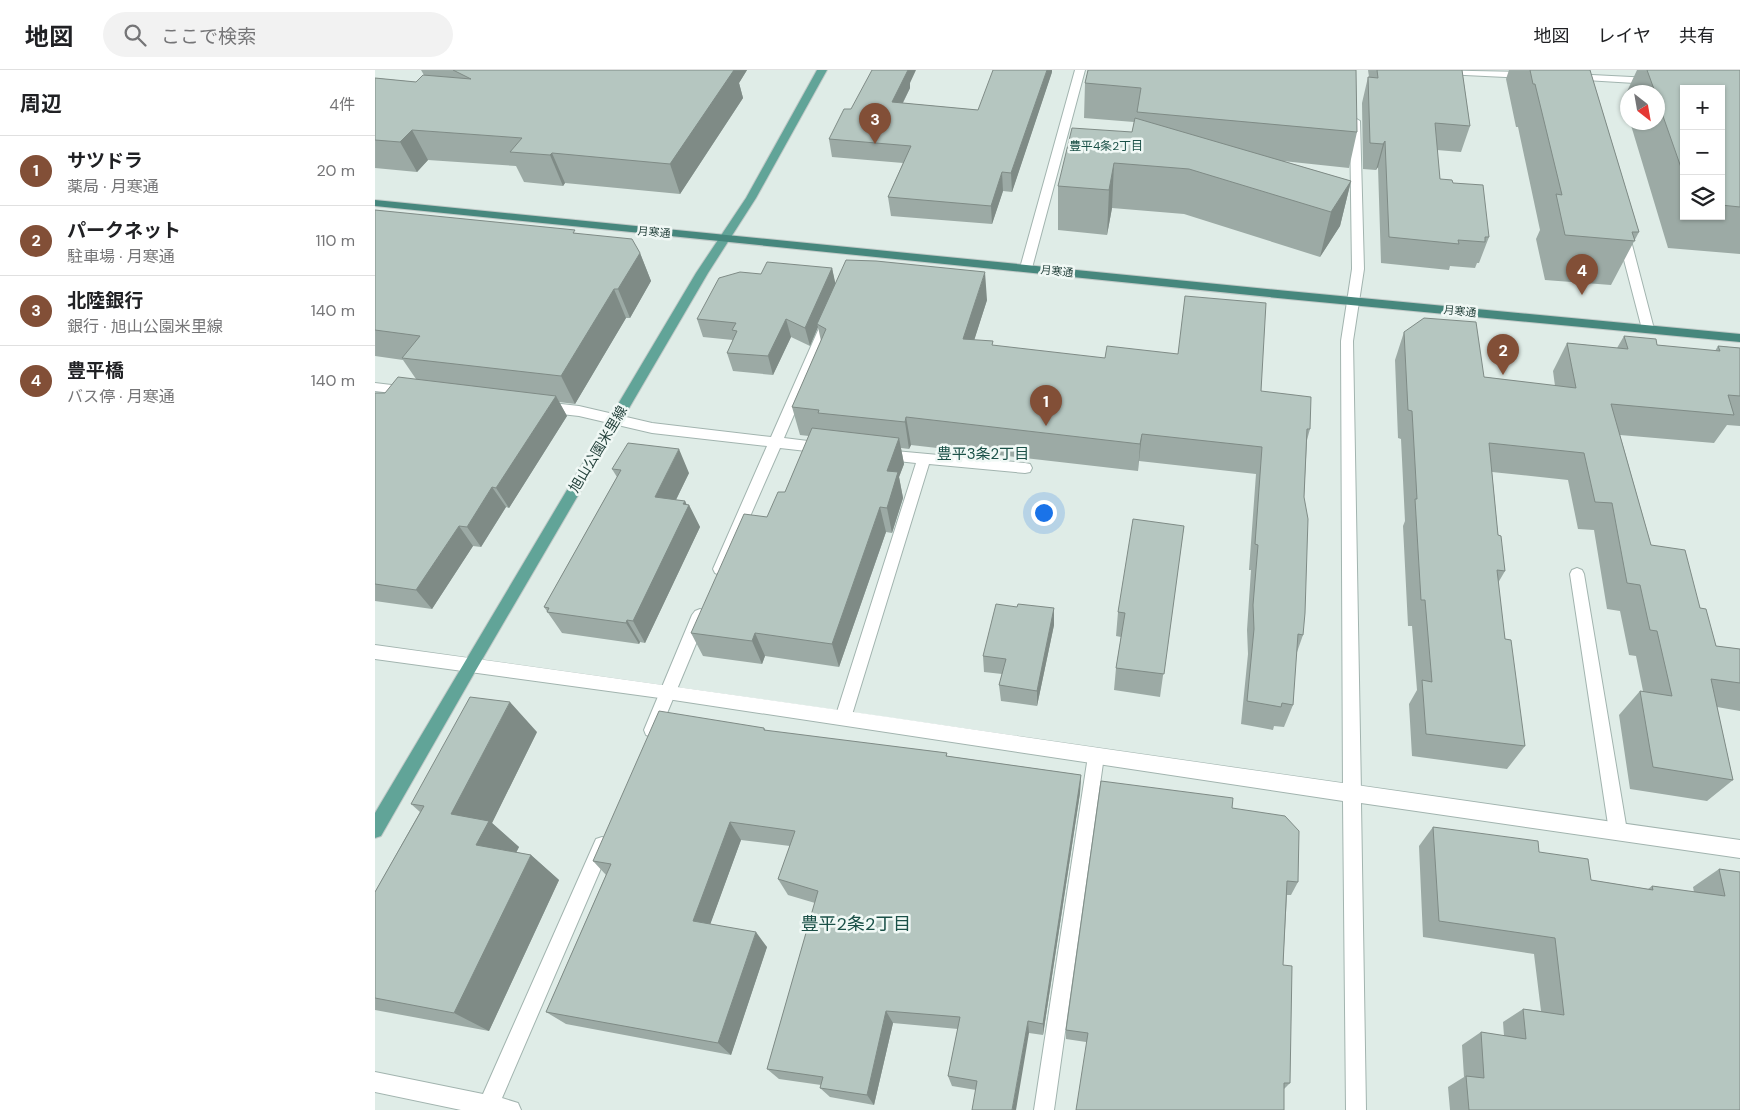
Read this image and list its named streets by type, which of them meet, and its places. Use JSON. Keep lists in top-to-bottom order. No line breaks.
{"streets":{"highway":["月寒通"],"main road":["旭山公園米里線"]},"crossings":[["月寒通","旭山公園米里線"]],"districts":["豊平4条2丁目","豊平3条2丁目","豊平2条2丁目"],"north":"bottom right","page":{"header":"地図","search":"ここで検索","nav":["地図","レイヤ","共有"],"heading":["周辺","4件"],"map_buttons":["+","−"],"pins":["3","4","2","1"],"list":[{"mark":"1","name":"サツドラ","note":"薬局 · 月寒通","value":"20 m"},{"mark":"2","name":"パークネット","note":"駐車場 · 月寒通","value":"110 m"},{"mark":"3","name":"北陸銀行","note":"銀行 · 旭山公園米里線","value":"140 m"},{"mark":"4","name":"豊平橋","note":"バス停 · 月寒通","value":"140 m"}]}}
